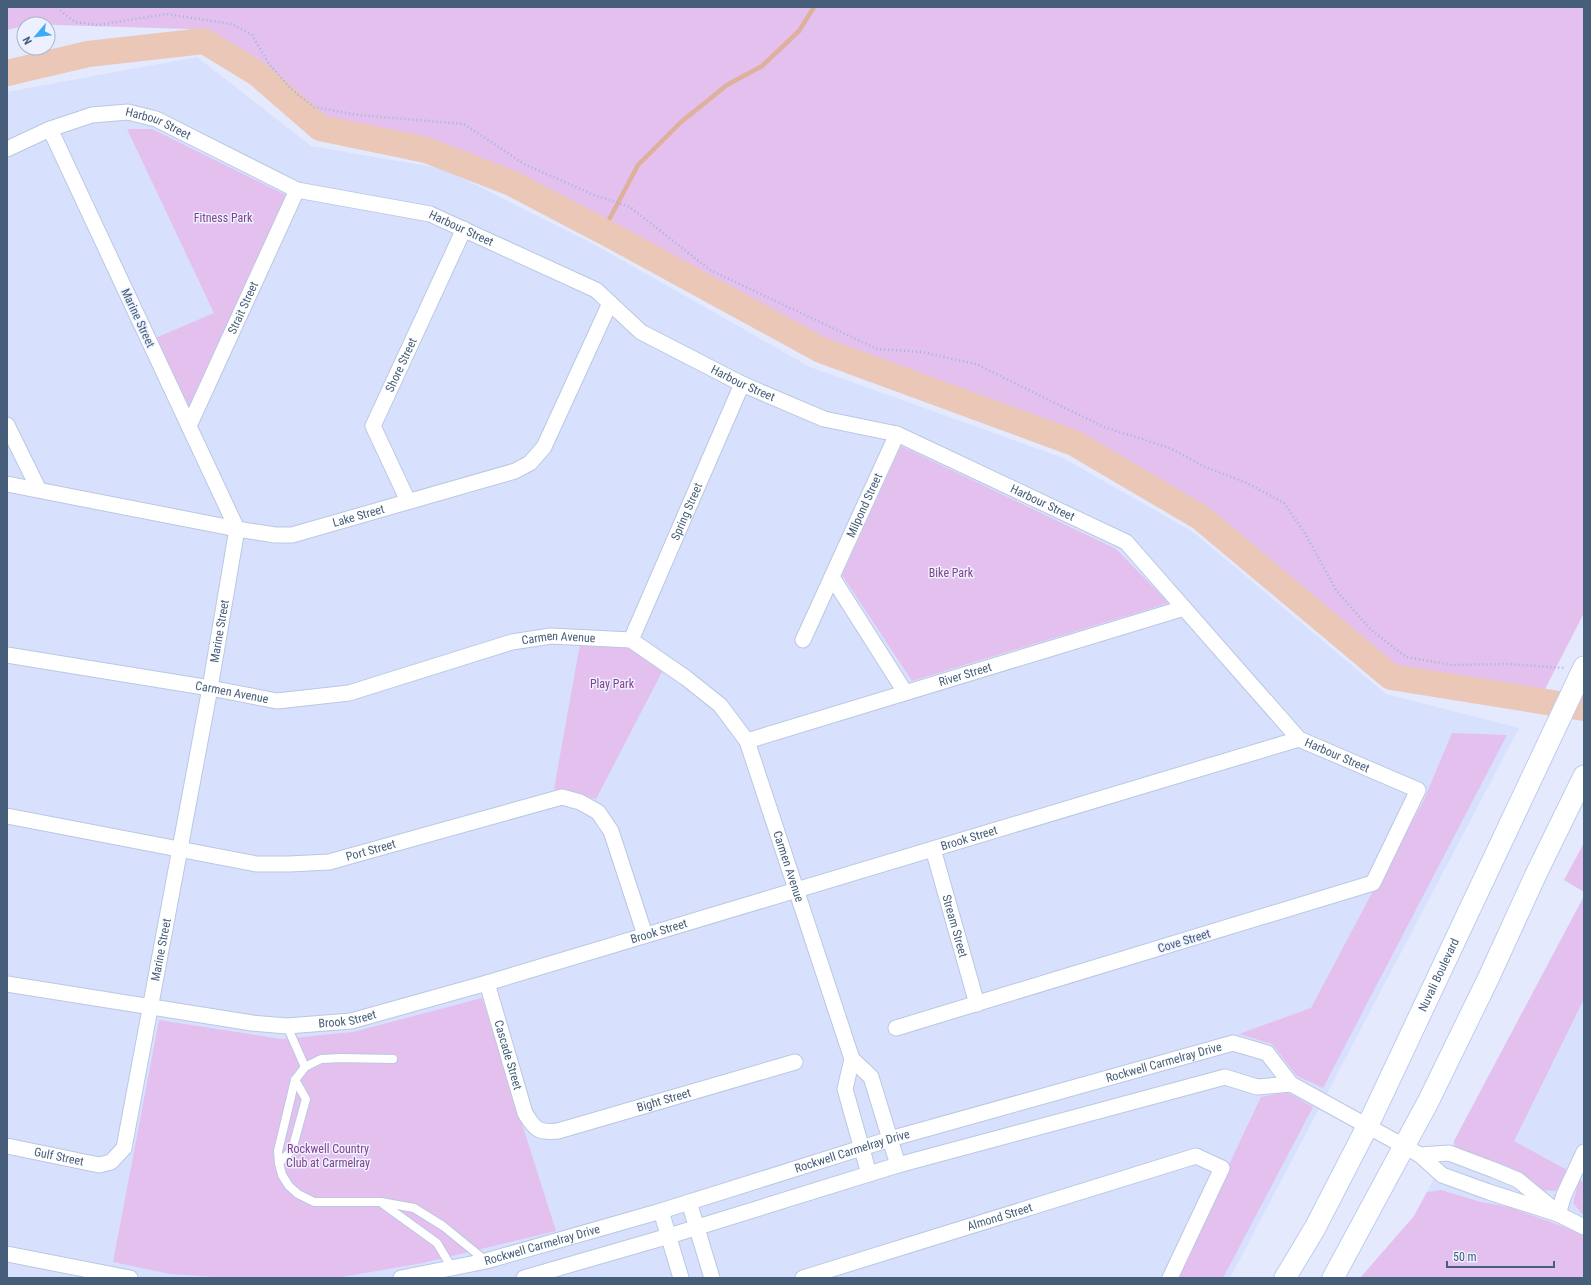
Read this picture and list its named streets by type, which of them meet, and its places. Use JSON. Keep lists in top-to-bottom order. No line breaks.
{"streets":{"street":["Harbour Street","Strait Street","Marine Street","Shore Street","Milpond Street","Spring Street","Lake Street","Carmen Avenue","River Street","Brook Street","Port Street","Stream Street","Cove Street","Nuvali Boulevard","Cascade Street","Rockwell Carmelray Drive","Bight Street","Gulf Street","Almond Street"]},"crossings":[["Harbour Street","Strait Street"],["Harbour Street","Marine Street"],["Harbour Street","Shore Street"],["Harbour Street","Milpond Street"],["Harbour Street","Spring Street"],["Harbour Street","Lake Street"],["Harbour Street","River Street"],["Harbour Street","Brook Street"],["Harbour Street","Cove Street"],["Strait Street","Marine Street"],["Marine Street","Lake Street"],["Marine Street","Carmen Avenue"],["Marine Street","Brook Street"],["Marine Street","Port Street"],["Marine Street","Gulf Street"],["Shore Street","Lake Street"],["Spring Street","Carmen Avenue"],["Carmen Avenue","River Street"],["Carmen Avenue","Brook Street"],["Brook Street","Port Street"],["Brook Street","Stream Street"],["Brook Street","Cascade Street"],["Stream Street","Cove Street"],["Nuvali Boulevard","Rockwell Carmelray Drive"],["Cascade Street","Bight Street"]],"parks":["Fitness Park","Bike Park","Play Park","Rockwell Country Club at Carmelray"],"scale_bar":"50 m","north":"bottom left"}
